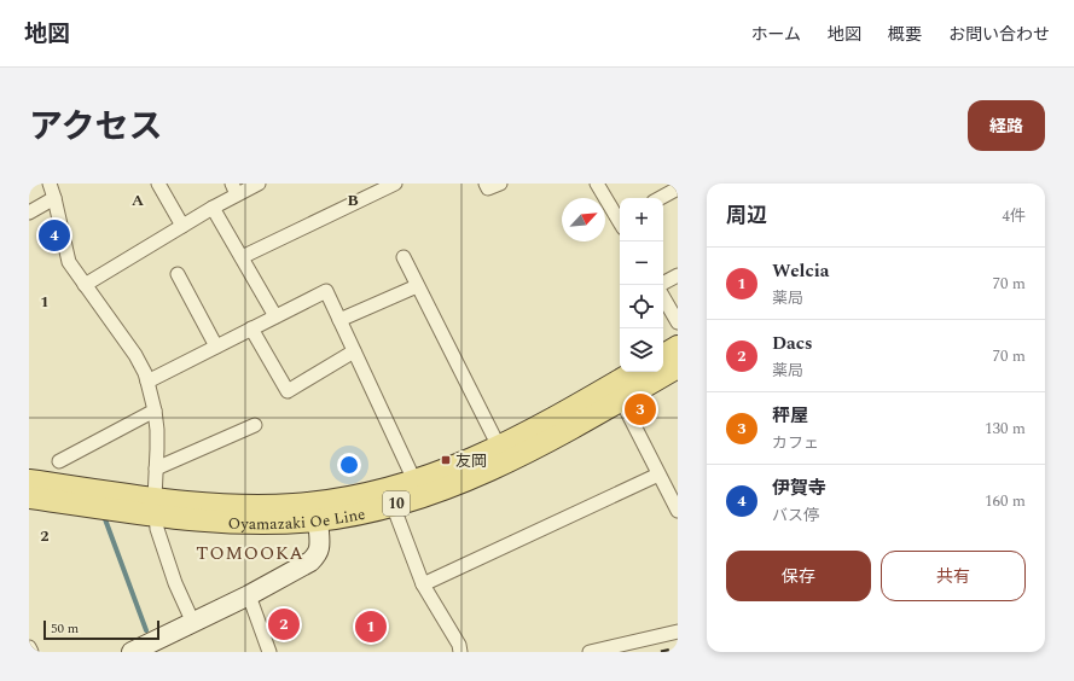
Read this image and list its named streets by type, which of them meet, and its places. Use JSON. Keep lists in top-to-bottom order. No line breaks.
{"streets":{"main road":["10","Oyamazaki Oe Line"]},"districts":["TOMOOKA"],"places":{"transit":["友岡"]},"scale_bar":"50 m","north":"top right","page":{"header":"地図","nav":["ホーム","地図","概要","お問い合わせ"],"title":"アクセス","buttons":["経路",["保存","共有"]],"heading":["周辺","4件"],"map_buttons":["+","−"],"pins":["4","3","2","1"],"list":[{"mark":"1","name":"Welcia","note":"薬局","value":"70 m"},{"mark":"2","name":"Dacs","note":"薬局","value":"70 m"},{"mark":"3","name":"秤屋","note":"カフェ","value":"130 m"},{"mark":"4","name":"伊賀寺","note":"バス停","value":"160 m"}],"scale":"50 m"},"grid":{"columns":["A","B"],"rows":["1","2"]}}
